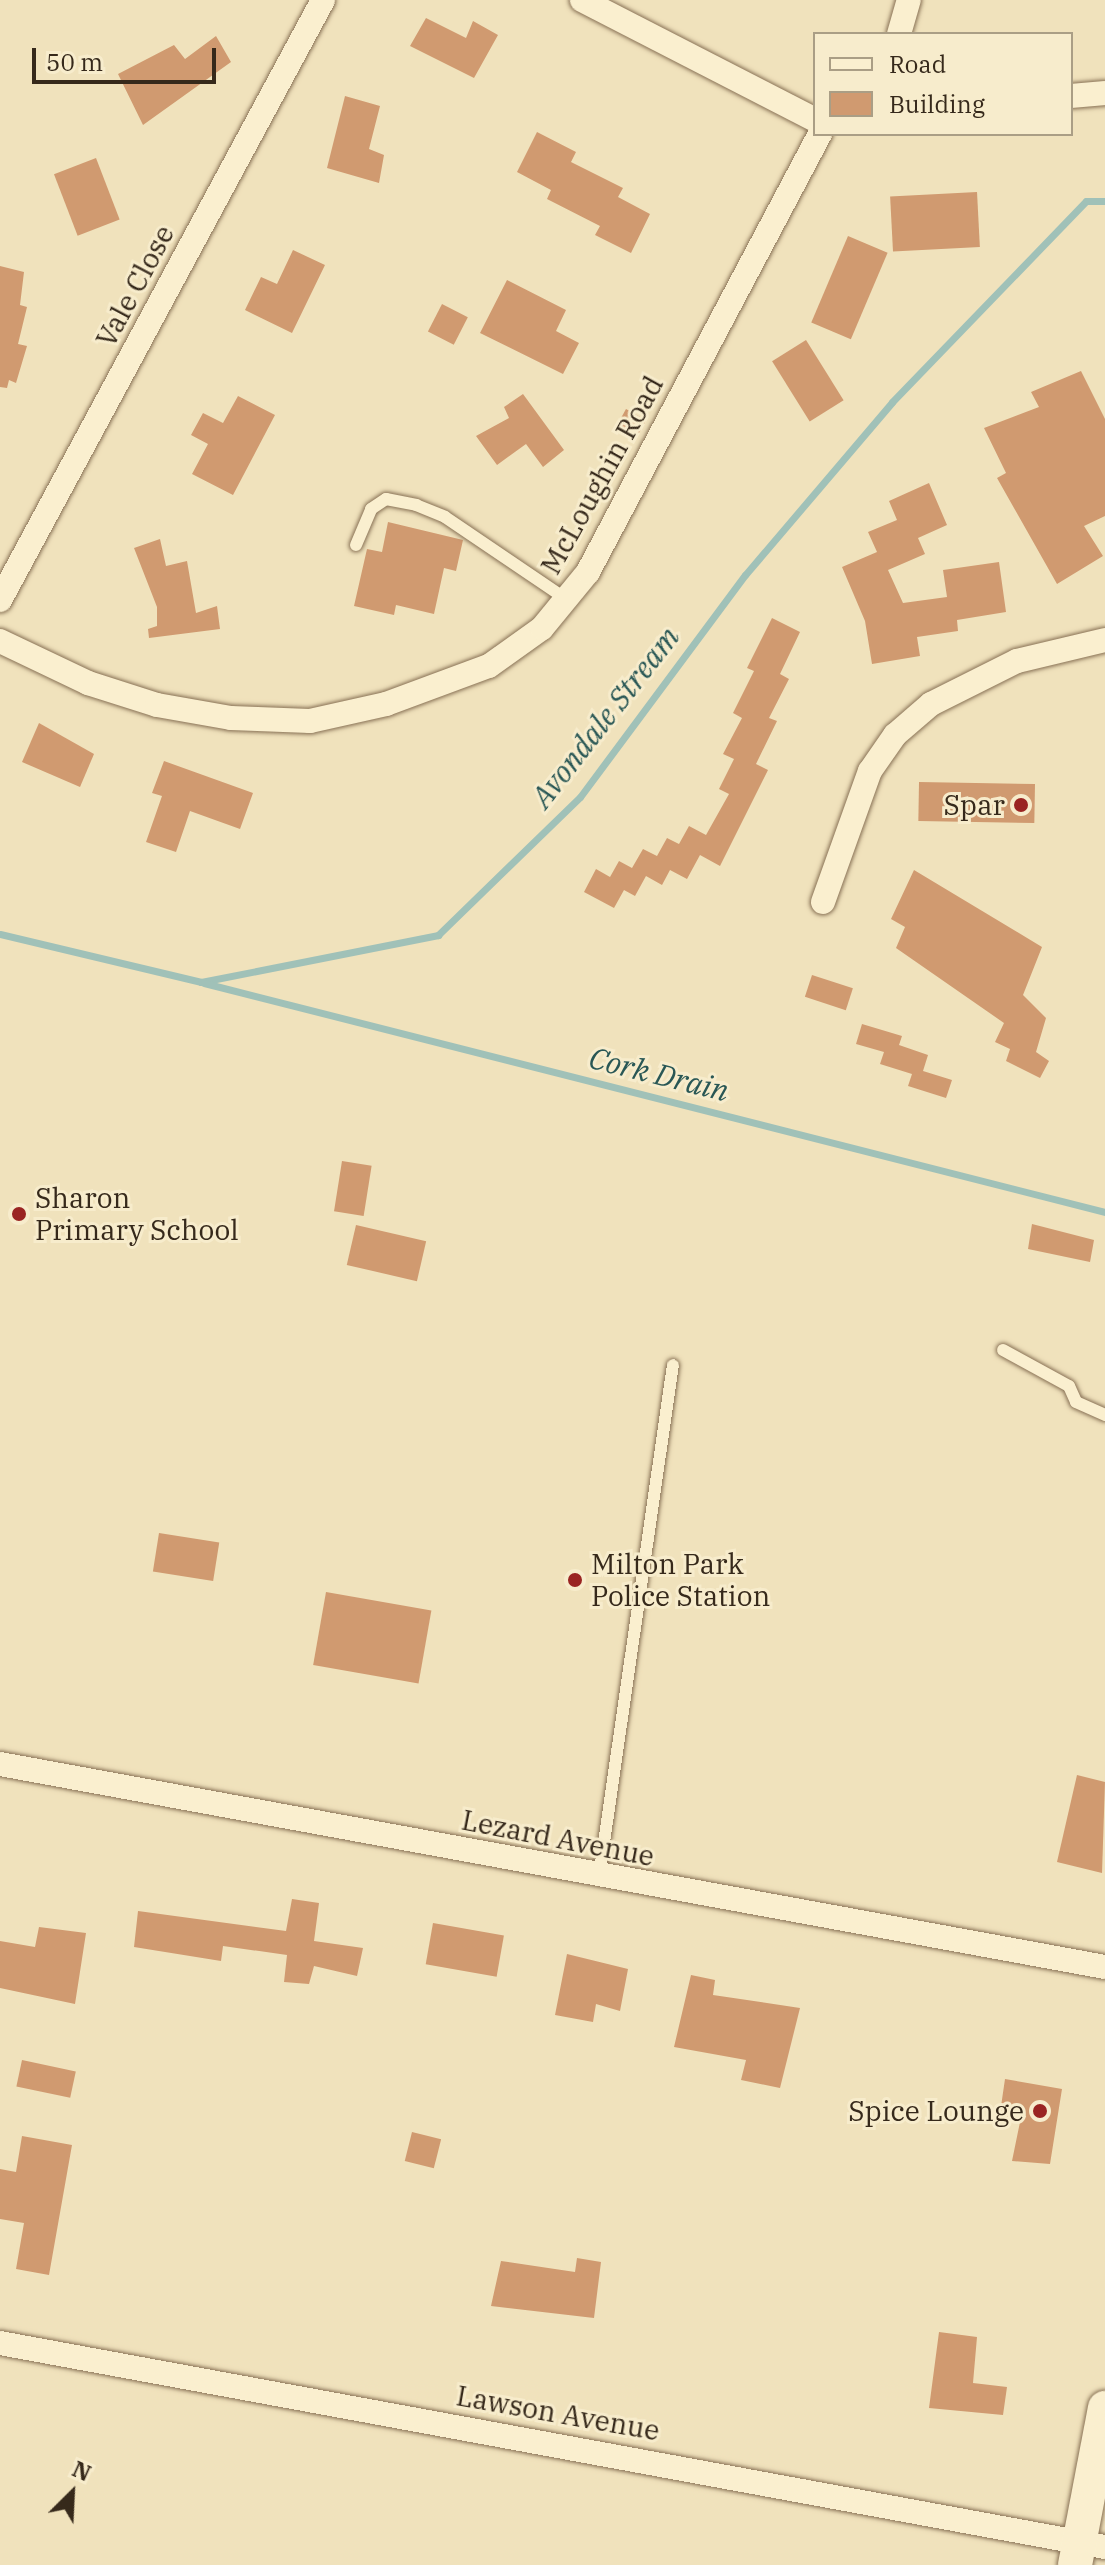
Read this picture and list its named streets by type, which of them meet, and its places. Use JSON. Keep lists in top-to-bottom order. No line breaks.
{"streets":{"street":["Vale Close","McLoughin Road","Lezard Avenue","Lawson Avenue"]},"water":["Avondale Stream","Cork Drain"],"places":["Spar","Sharon Primary School","Milton Park Police Station","Spice Lounge"],"legend":["Road","Building"],"scale_bar":"50 m","north":"top right"}
